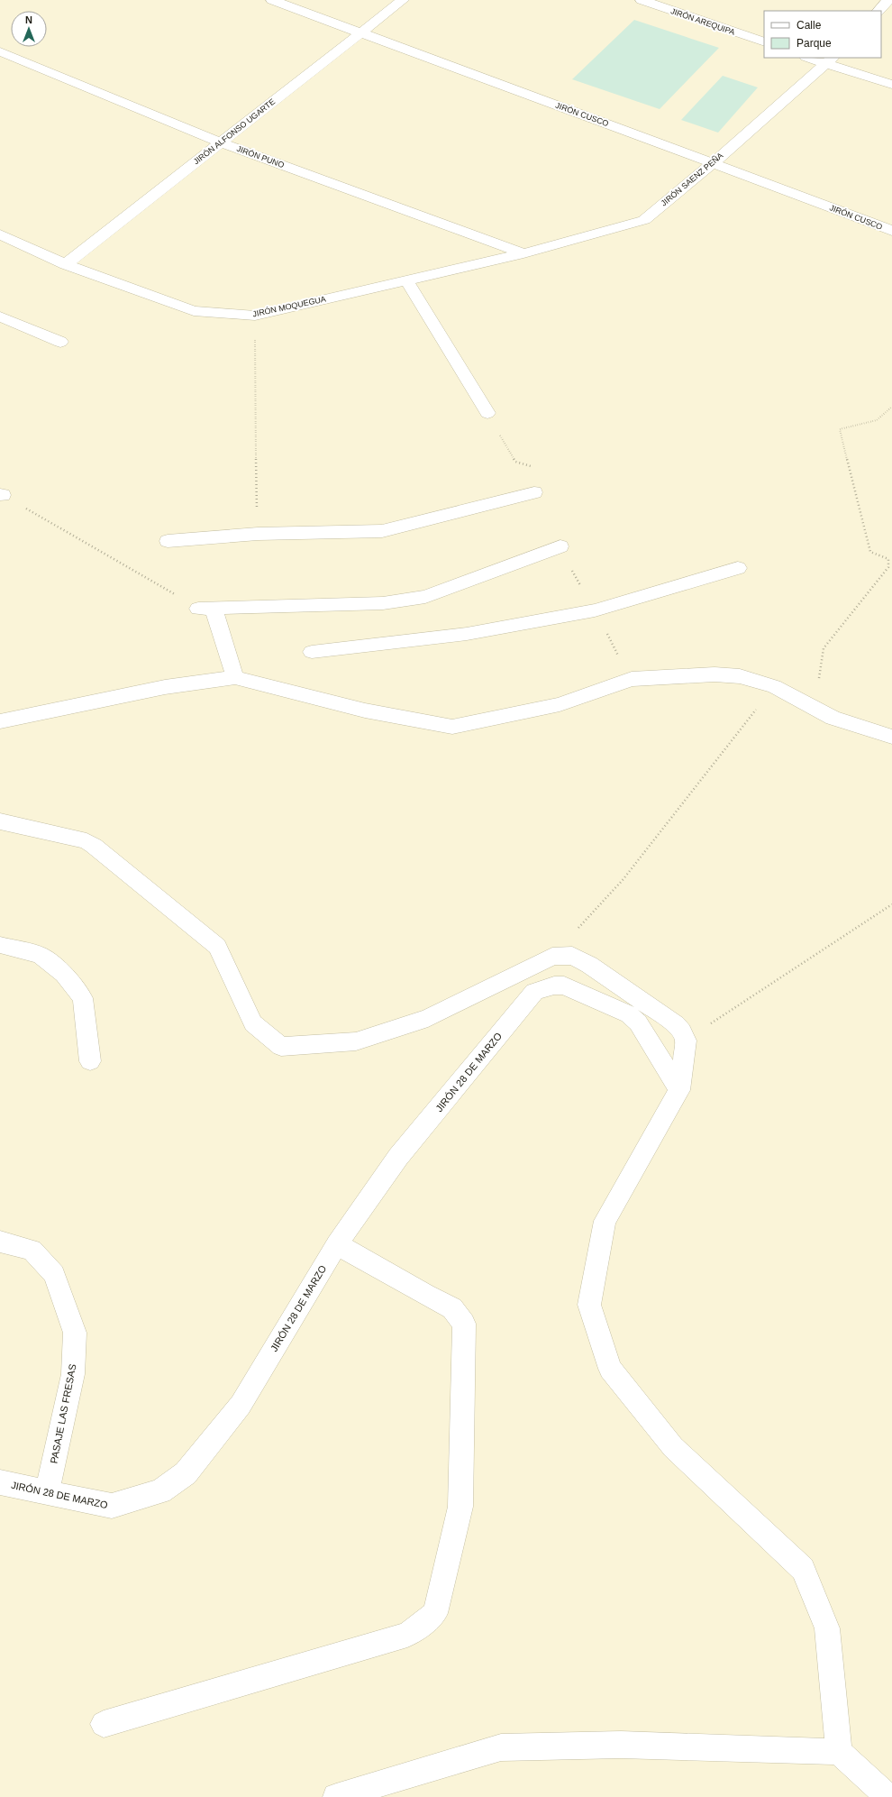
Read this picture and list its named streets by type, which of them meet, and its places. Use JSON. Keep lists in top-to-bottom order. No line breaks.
{"streets":{"street":["JIRÓN AREQUIPA","JIRÓN CUSCO","JIRÓN ALFONSO UGARTE","JIRÓN PUNO","JIRÓN SAENZ PEÑA","JIRÓN MOQUEGUA","JIRÓN 28 DE MARZO","PASAJE LAS FRESAS"]},"crossings":[["JIRÓN CUSCO","JIRÓN ALFONSO UGARTE"],["JIRÓN CUSCO","JIRÓN SAENZ PEÑA"],["JIRÓN ALFONSO UGARTE","JIRÓN PUNO"],["JIRÓN ALFONSO UGARTE","JIRÓN MOQUEGUA"],["JIRÓN PUNO","JIRÓN SAENZ PEÑA"],["JIRÓN PUNO","JIRÓN MOQUEGUA"],["JIRÓN SAENZ PEÑA","JIRÓN MOQUEGUA"],["JIRÓN 28 DE MARZO","PASAJE LAS FRESAS"]],"legend":["Calle","Parque"],"north":"top"}
